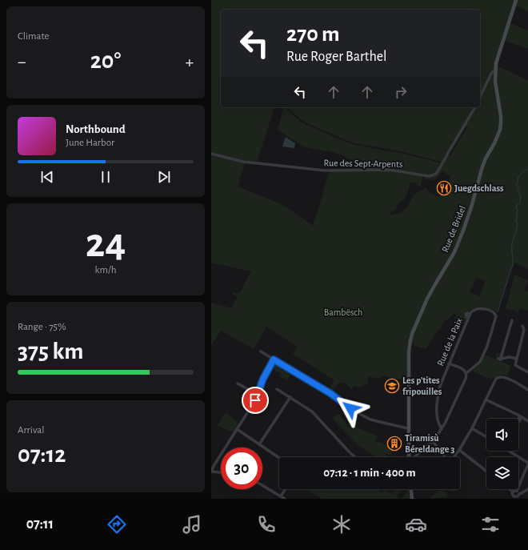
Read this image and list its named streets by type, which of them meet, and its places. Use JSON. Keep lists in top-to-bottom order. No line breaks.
{"streets":{"main road":["Rue de Bridel"],"street":["Rue des Sept-Arpents","Rue de la Paix"]},"parks":["Bambësch"],"places":{"restaurant":["Juegdschlass"],"school or university":["Les p'tites fripouilles"],"building":["Tiramisù Béreldange 3"]},"page":{"tile":["Climate",["24","km/h"],["Range · 75%","375 km"],["Arrival","07:12"]],"turn":["270 m","Rue Roger Barthel"],"heat":["−","20°","+"],"song":["Northbound","June Harbor"],"limit":"30","trip":"07:12 · 1 min · 400 m","tabs":"07:11"}}
